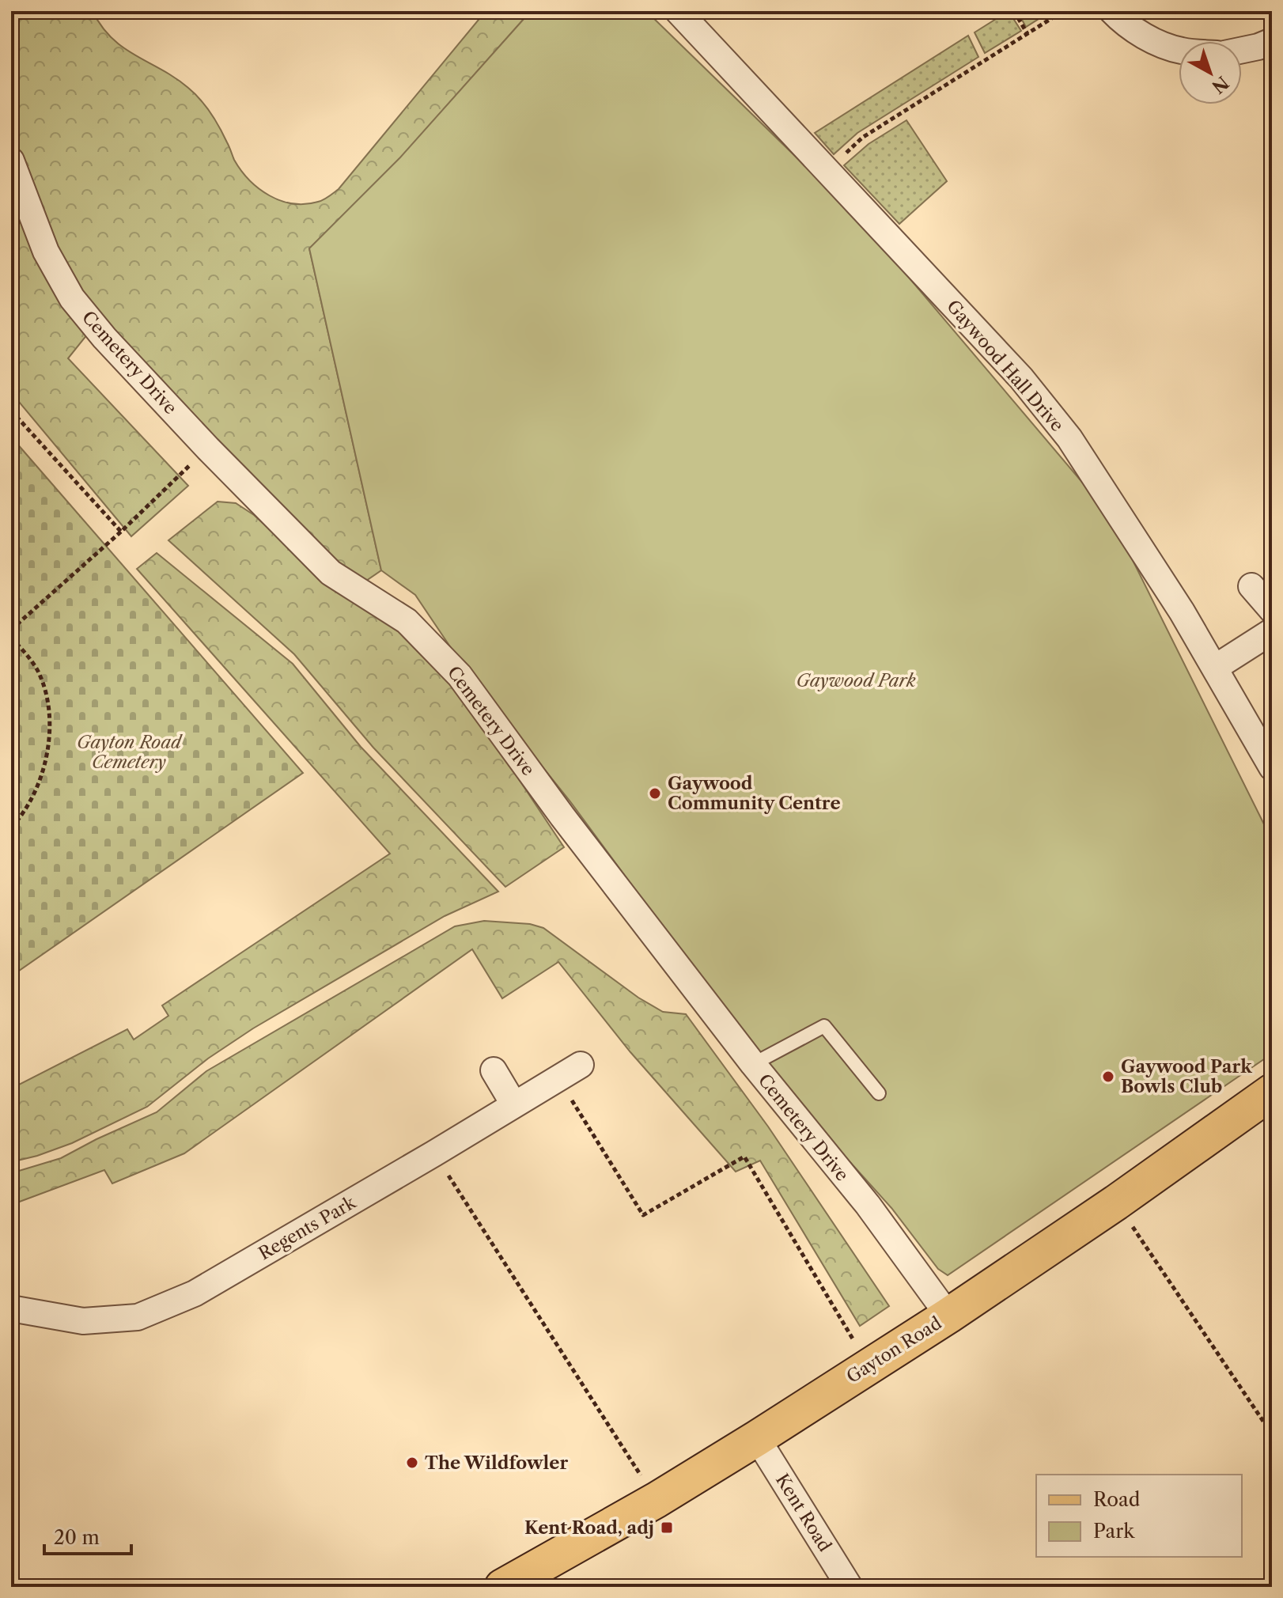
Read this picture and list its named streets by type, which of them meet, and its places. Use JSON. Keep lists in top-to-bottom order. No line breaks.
{"streets":{"main road":["Gayton Road"],"street":["Cemetery Drive","Gaywood Hall Drive","Regents Park","Kent Road"]},"crossings":[["Cemetery Drive","Gayton Road"],["Gayton Road","Kent Road"]],"parks":["Gaywood Park","Gayton Road Cemetery"],"places":{"other":["Gaywood Community Centre","Gaywood Park Bowls Club","The Wildfowler"],"transit":["Kent Road, adj"]},"legend":["Road","Park"],"scale_bar":"20 m","north":"bottom right"}
